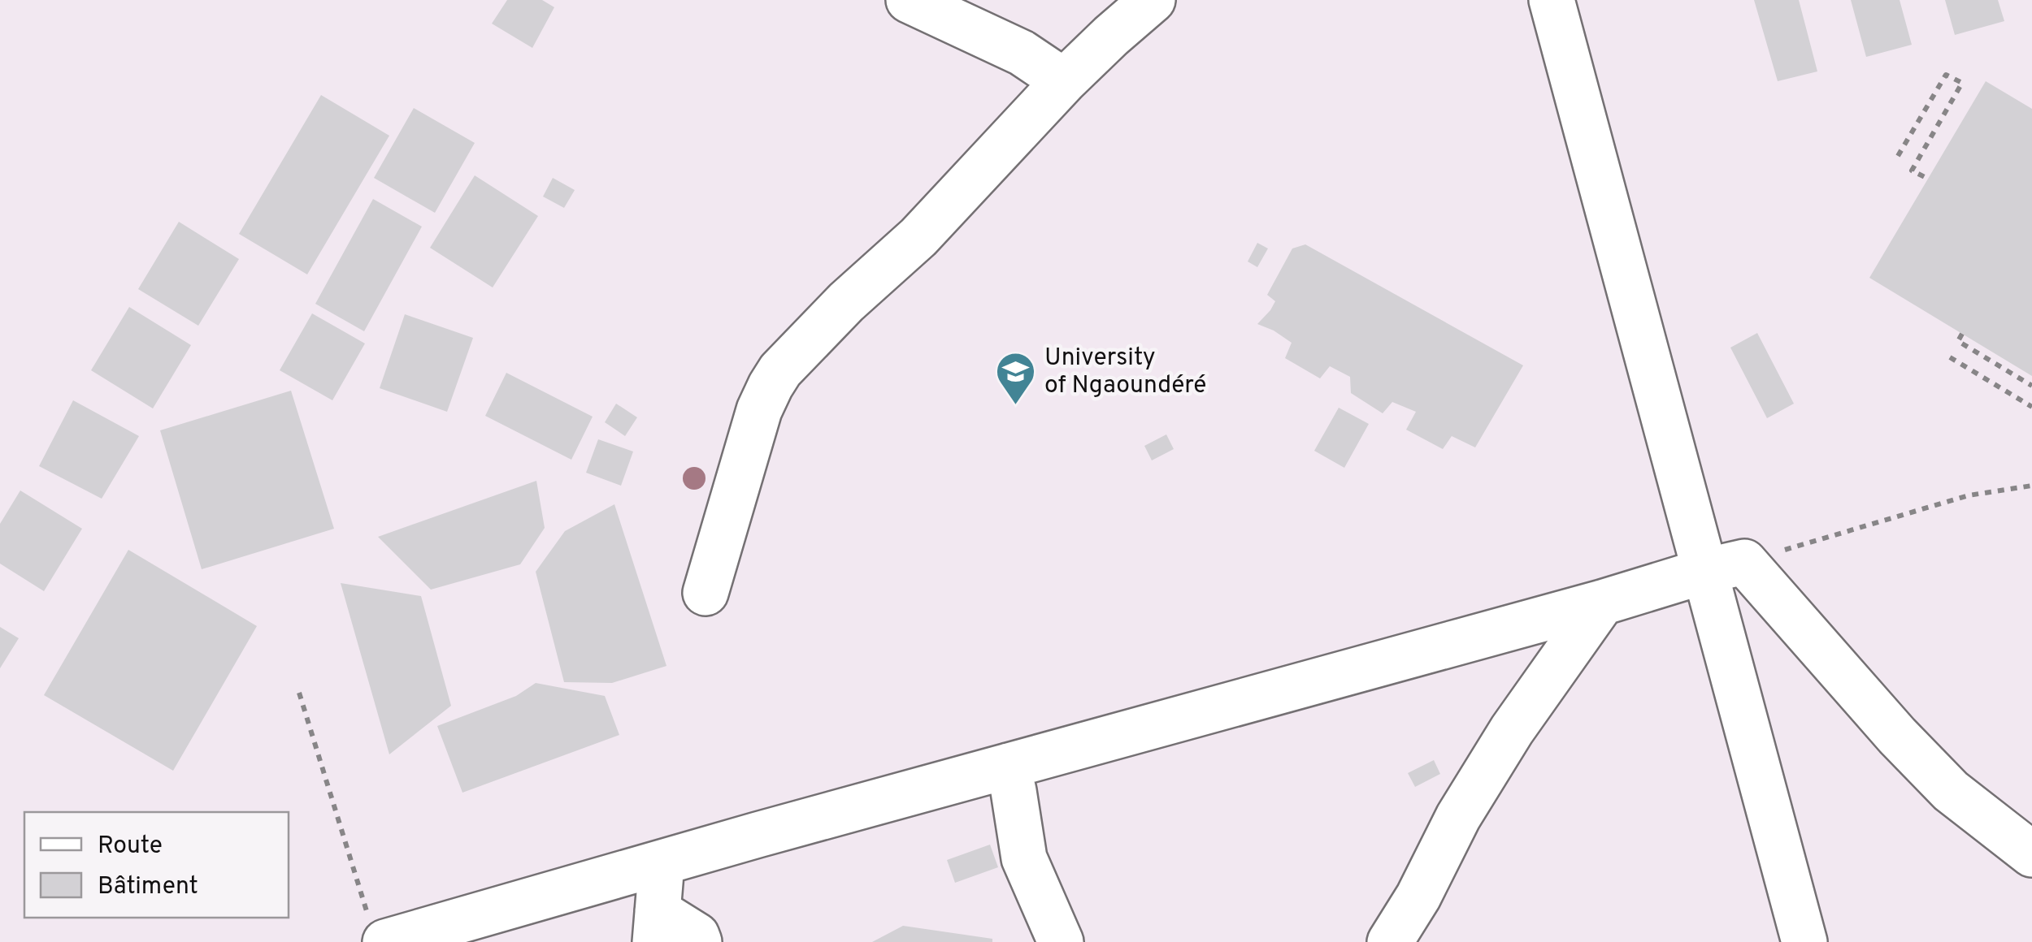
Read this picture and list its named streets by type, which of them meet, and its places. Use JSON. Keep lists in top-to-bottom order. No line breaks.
{"places":{"school or university":["University of Ngaoundéré"]},"legend":["Route","Bâtiment"]}
